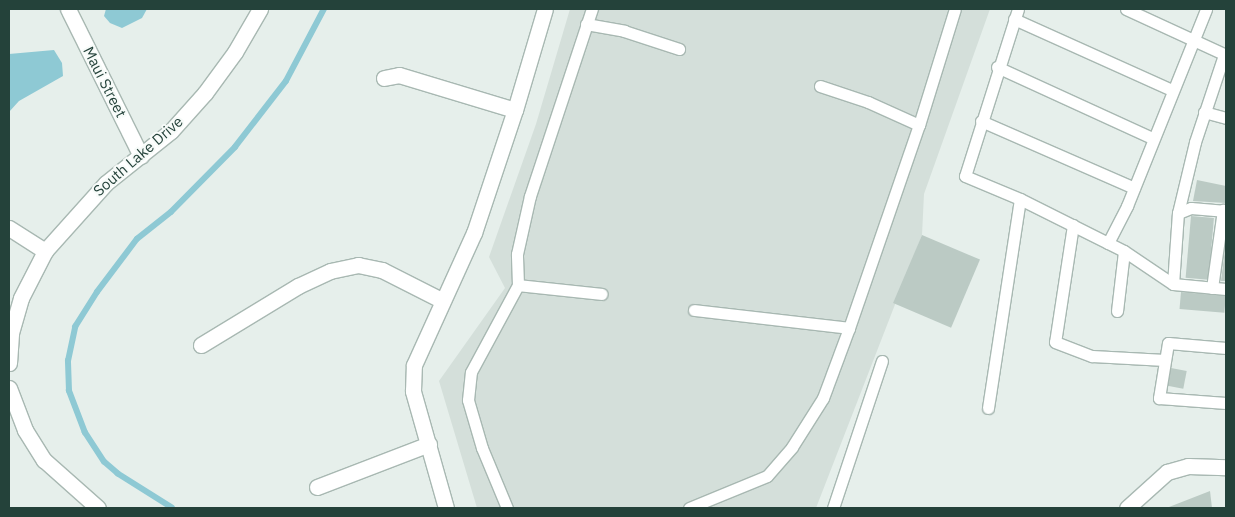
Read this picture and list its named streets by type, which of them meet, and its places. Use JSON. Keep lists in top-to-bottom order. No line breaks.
{"streets":{"street":["Maui Street","South Lake Drive"]},"crossings":[["Maui Street","South Lake Drive"]]}
